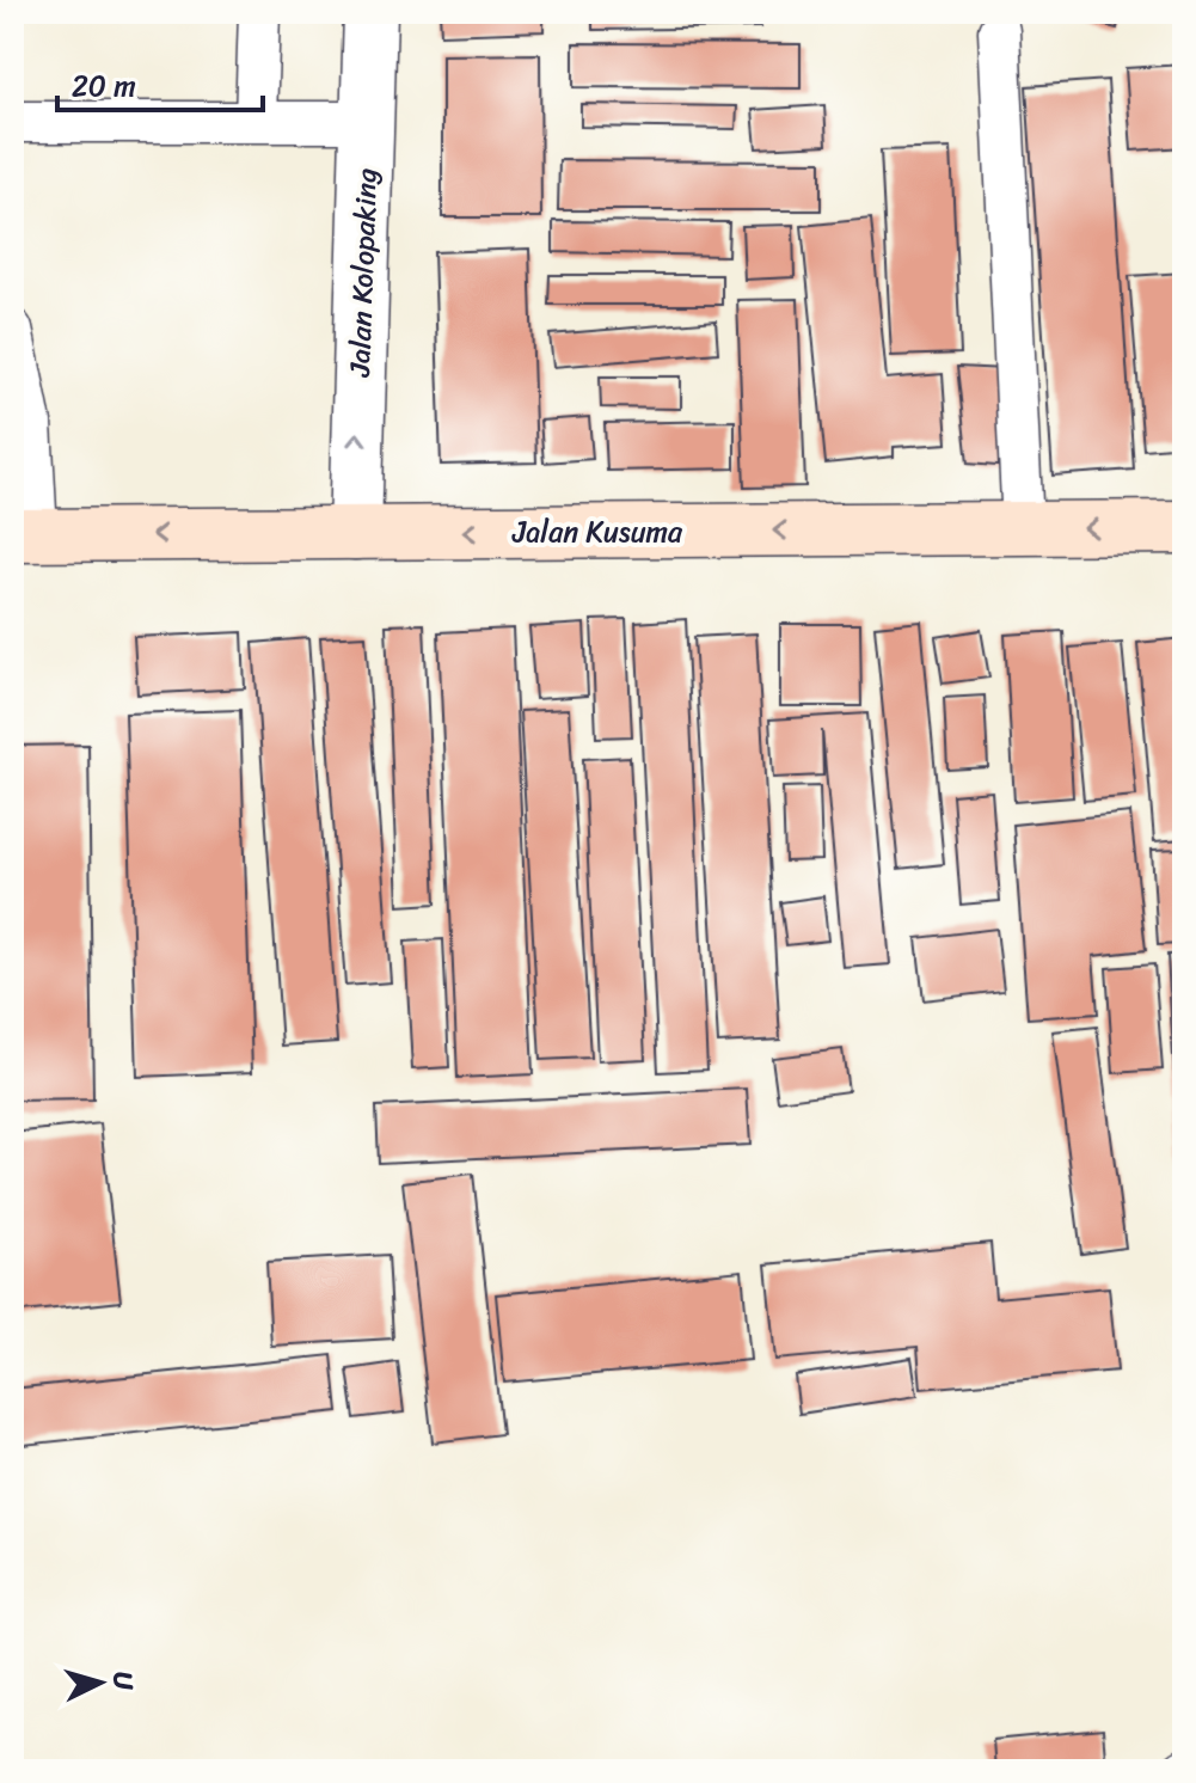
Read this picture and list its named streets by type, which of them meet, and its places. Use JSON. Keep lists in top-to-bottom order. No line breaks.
{"streets":{"main road":["Jalan Kusuma"],"street":["Jalan Kolopaking"]},"crossings":[["Jalan Kolopaking","Jalan Kusuma"]],"one_way":["Jalan Kolopaking","Jalan Kusuma"],"scale_bar":"20 m","north":"right"}
